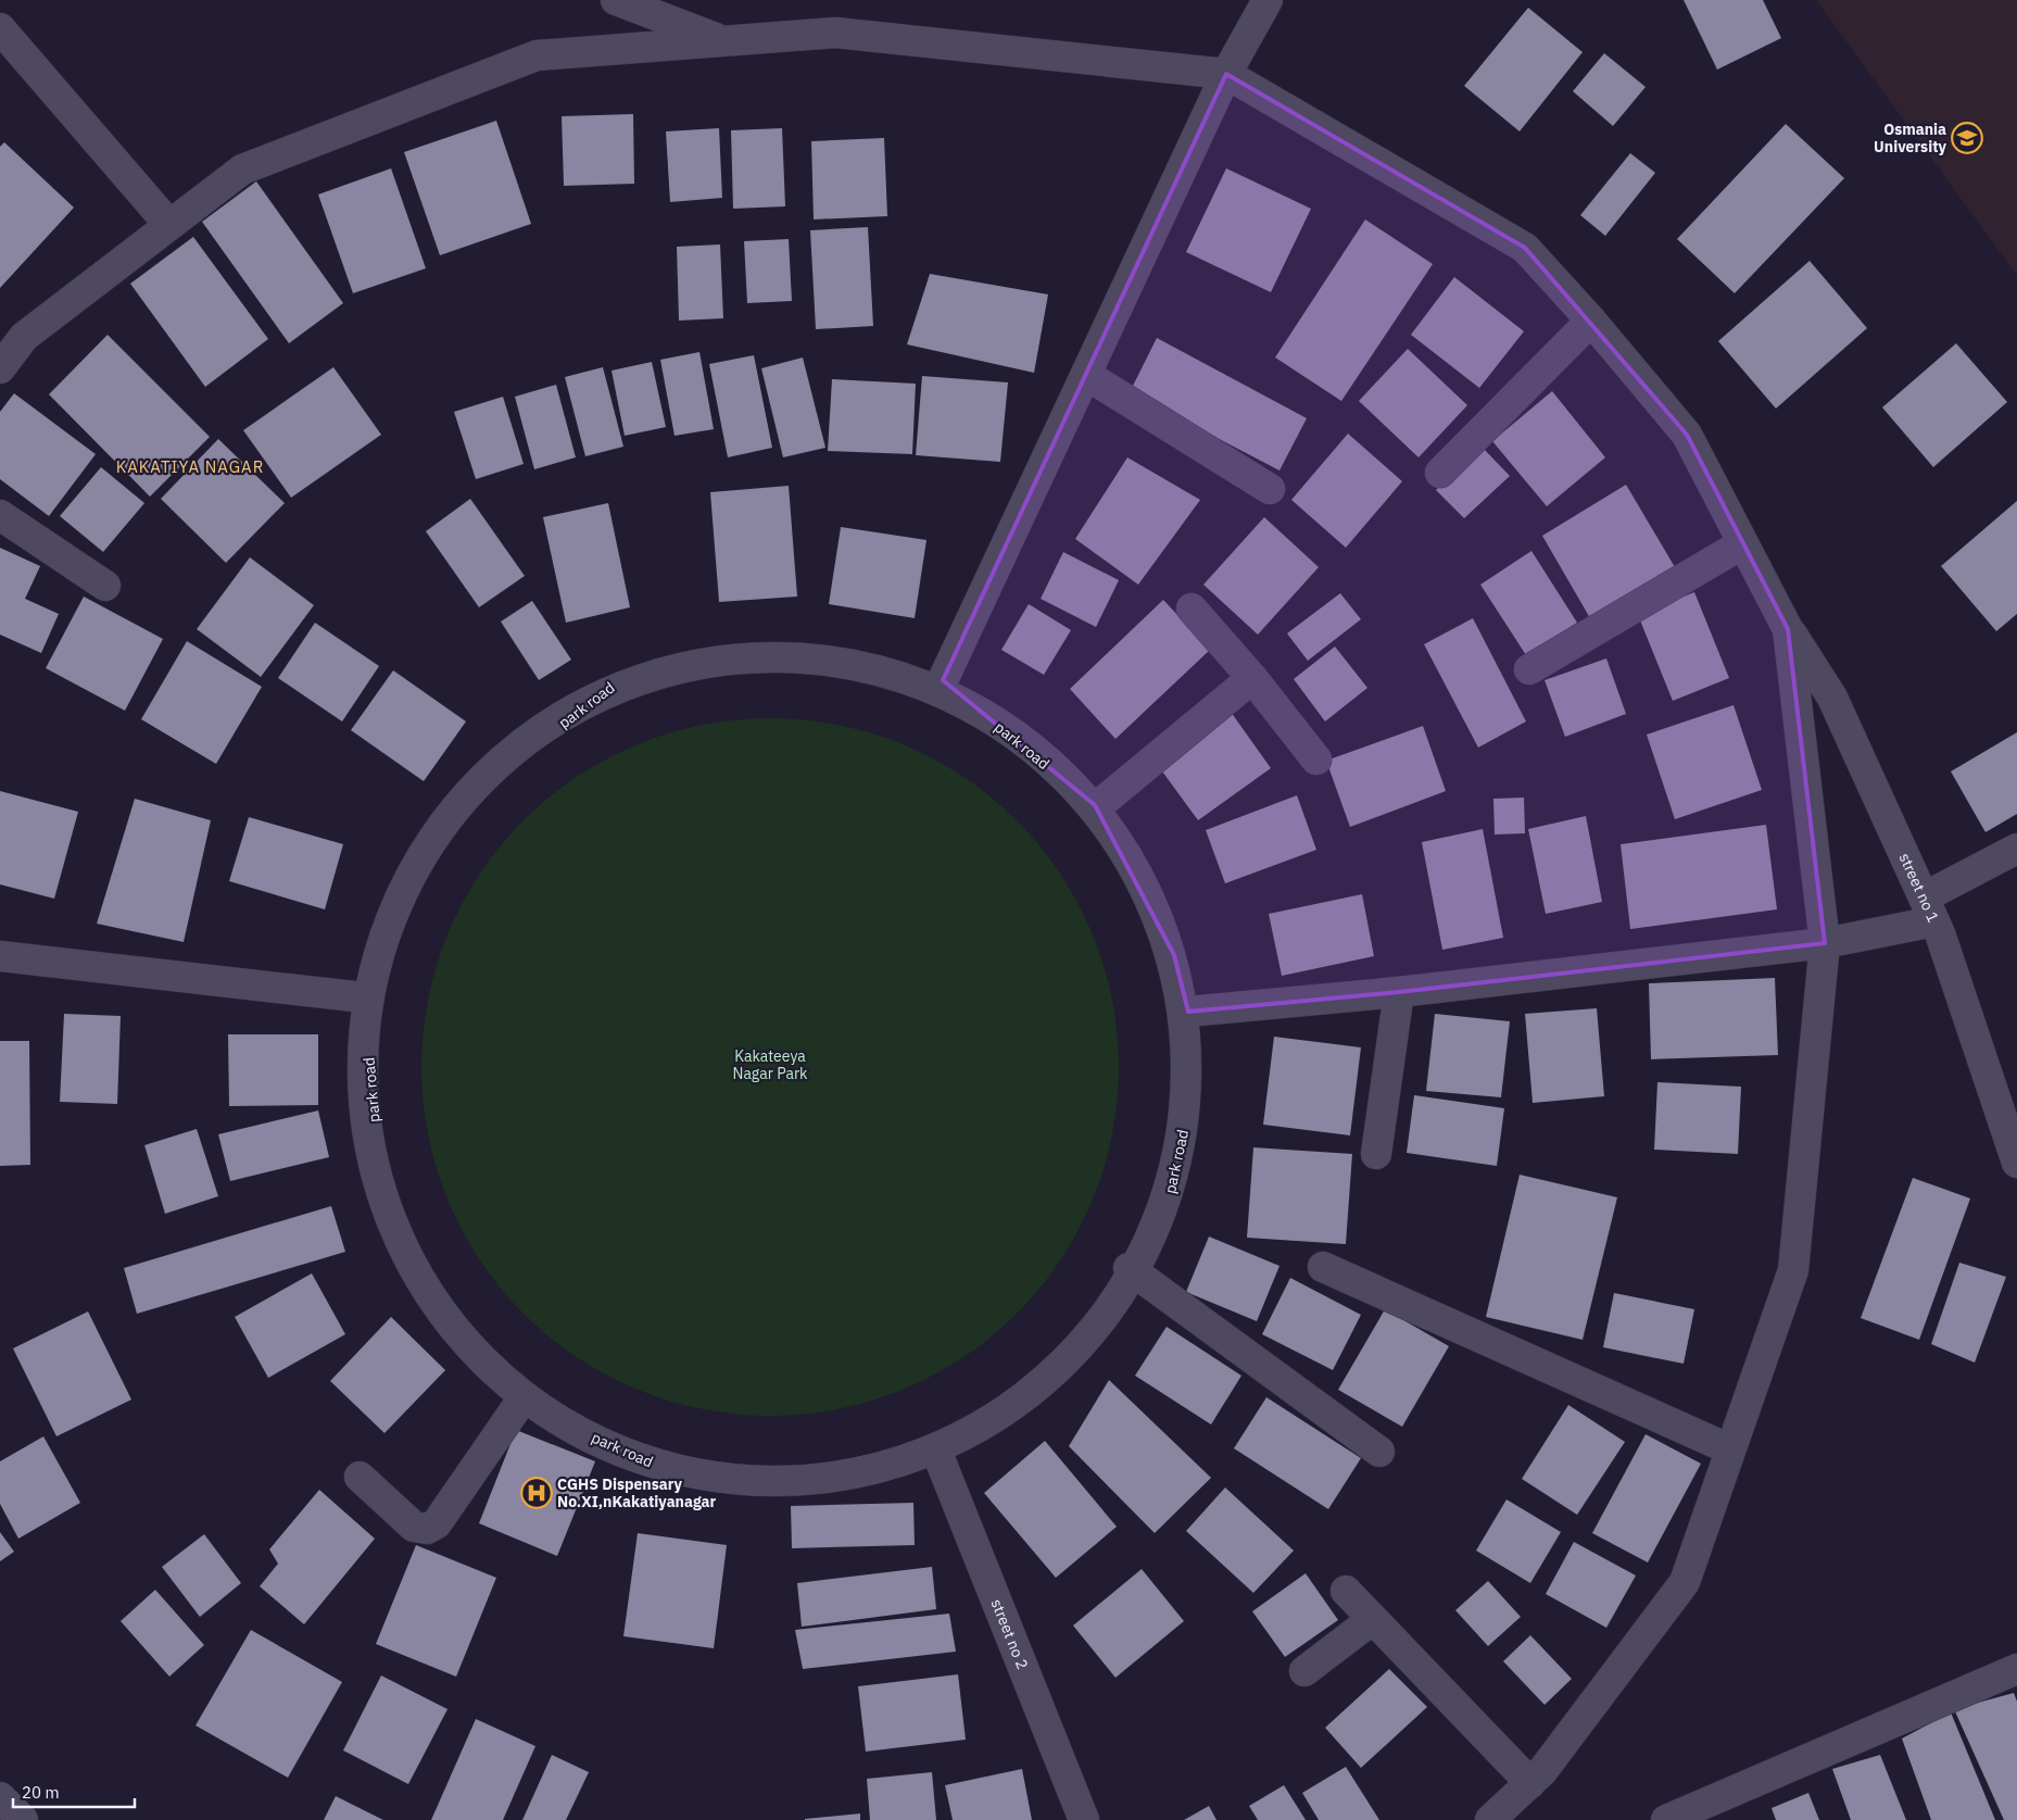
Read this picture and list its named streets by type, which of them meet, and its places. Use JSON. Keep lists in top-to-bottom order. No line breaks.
{"streets":{"street":["park road","street no 1","street no 2"]},"crossings":[["park road","street no 2"]],"districts":["KAKATIYA NAGAR"],"parks":["Kakateeya Nagar Park"],"places":{"school or university":["Osmania University"],"hospital":["CGHS Dispensary No.XI,nKakatiyanagar"]},"scale_bar":"20 m"}
